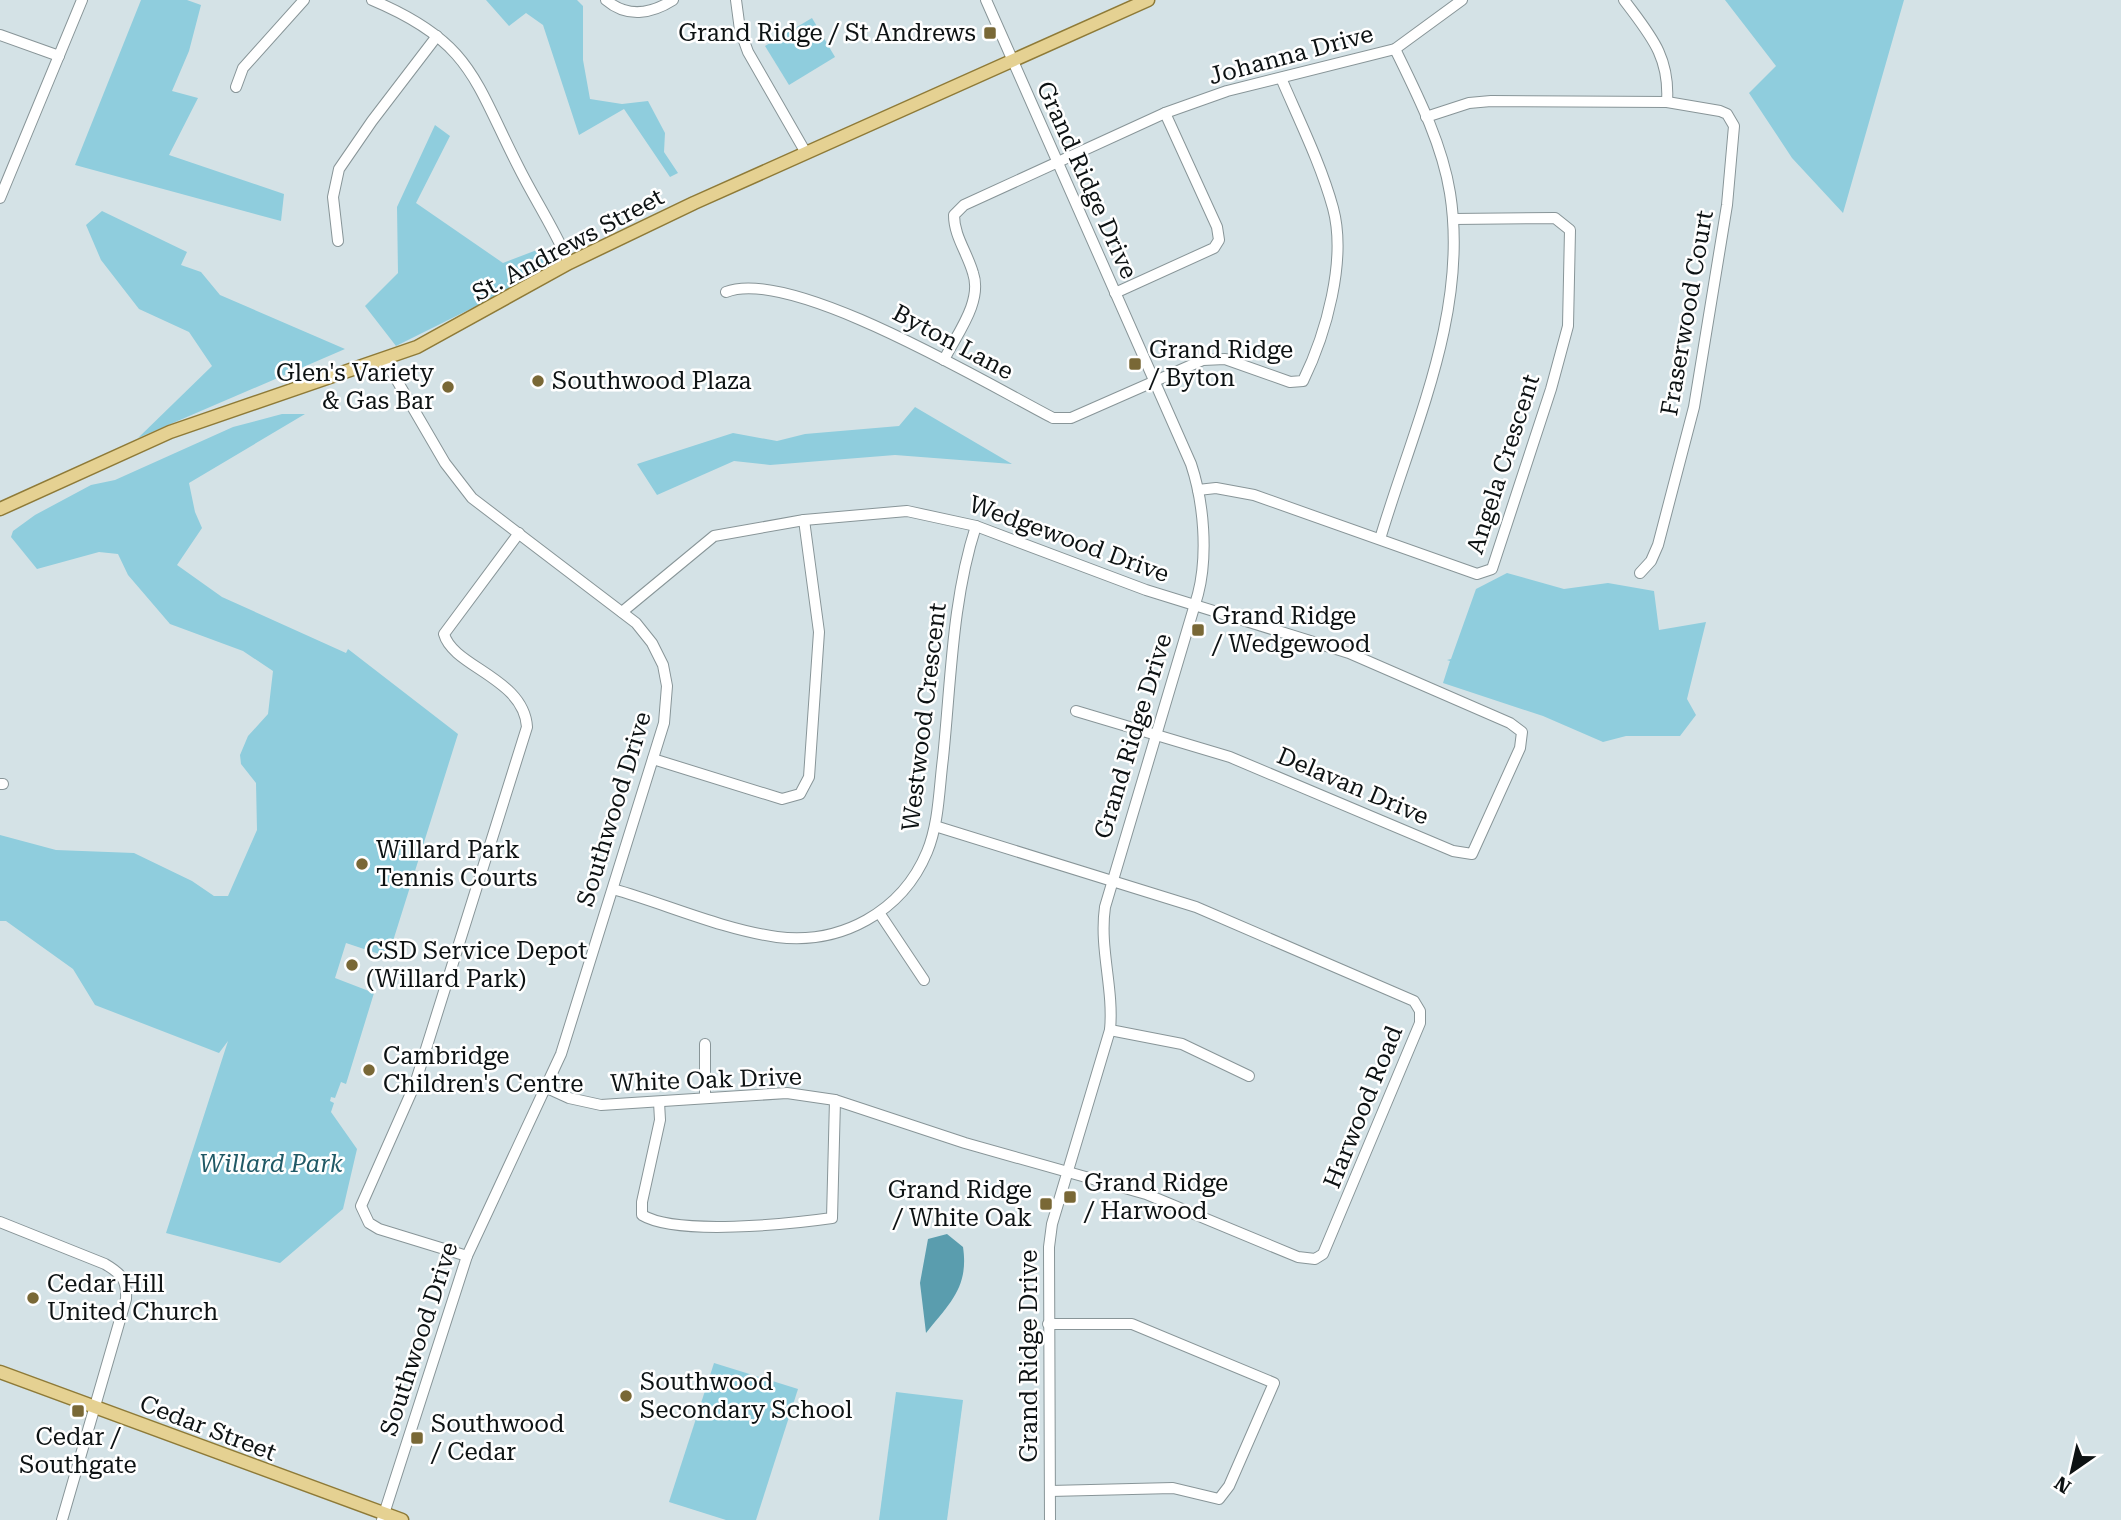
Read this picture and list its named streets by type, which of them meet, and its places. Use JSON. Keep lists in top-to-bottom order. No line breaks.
{"streets":{"main road":["St. Andrews Street","Cedar Street"],"street":["Johanna Drive","Grand Ridge Drive","Fraserwood Court","Byton Lane","Angela Crescent","Wedgewood Drive","Westwood Crescent","Delavan Drive","Southwood Drive","White Oak Drive","Harwood Road"]},"crossings":[["Johanna Drive","Grand Ridge Drive"],["Johanna Drive","Byton Lane"],["Johanna Drive","Angela Crescent"],["Grand Ridge Drive","St. Andrews Street"],["Grand Ridge Drive","Byton Lane"],["Grand Ridge Drive","Angela Crescent"],["Grand Ridge Drive","Wedgewood Drive"],["Grand Ridge Drive","Delavan Drive"],["Grand Ridge Drive","White Oak Drive"],["Grand Ridge Drive","Harwood Road"],["St. Andrews Street","Southwood Drive"],["Wedgewood Drive","Westwood Crescent"],["Wedgewood Drive","Delavan Drive"],["Wedgewood Drive","Southwood Drive"],["Westwood Crescent","Southwood Drive"],["Westwood Crescent","Harwood Road"],["Southwood Drive","White Oak Drive"],["Southwood Drive","Cedar Street"],["White Oak Drive","Harwood Road"]],"parks":["Willard Park"],"places":{"transit":["Grand Ridge / St Andrews","Grand Ridge / Byton","Grand Ridge / Wedgewood","Grand Ridge / Harwood","Grand Ridge / White Oak","Cedar / Southgate","Southwood / Cedar"],"other":["Southwood Plaza","Glen's Variety & Gas Bar","Willard Park Tennis Courts","CSD Service Depot (Willard Park)","Cambridge Children's Centre","Cedar Hill United Church","Southwood Secondary School"]},"north":"bottom left"}
